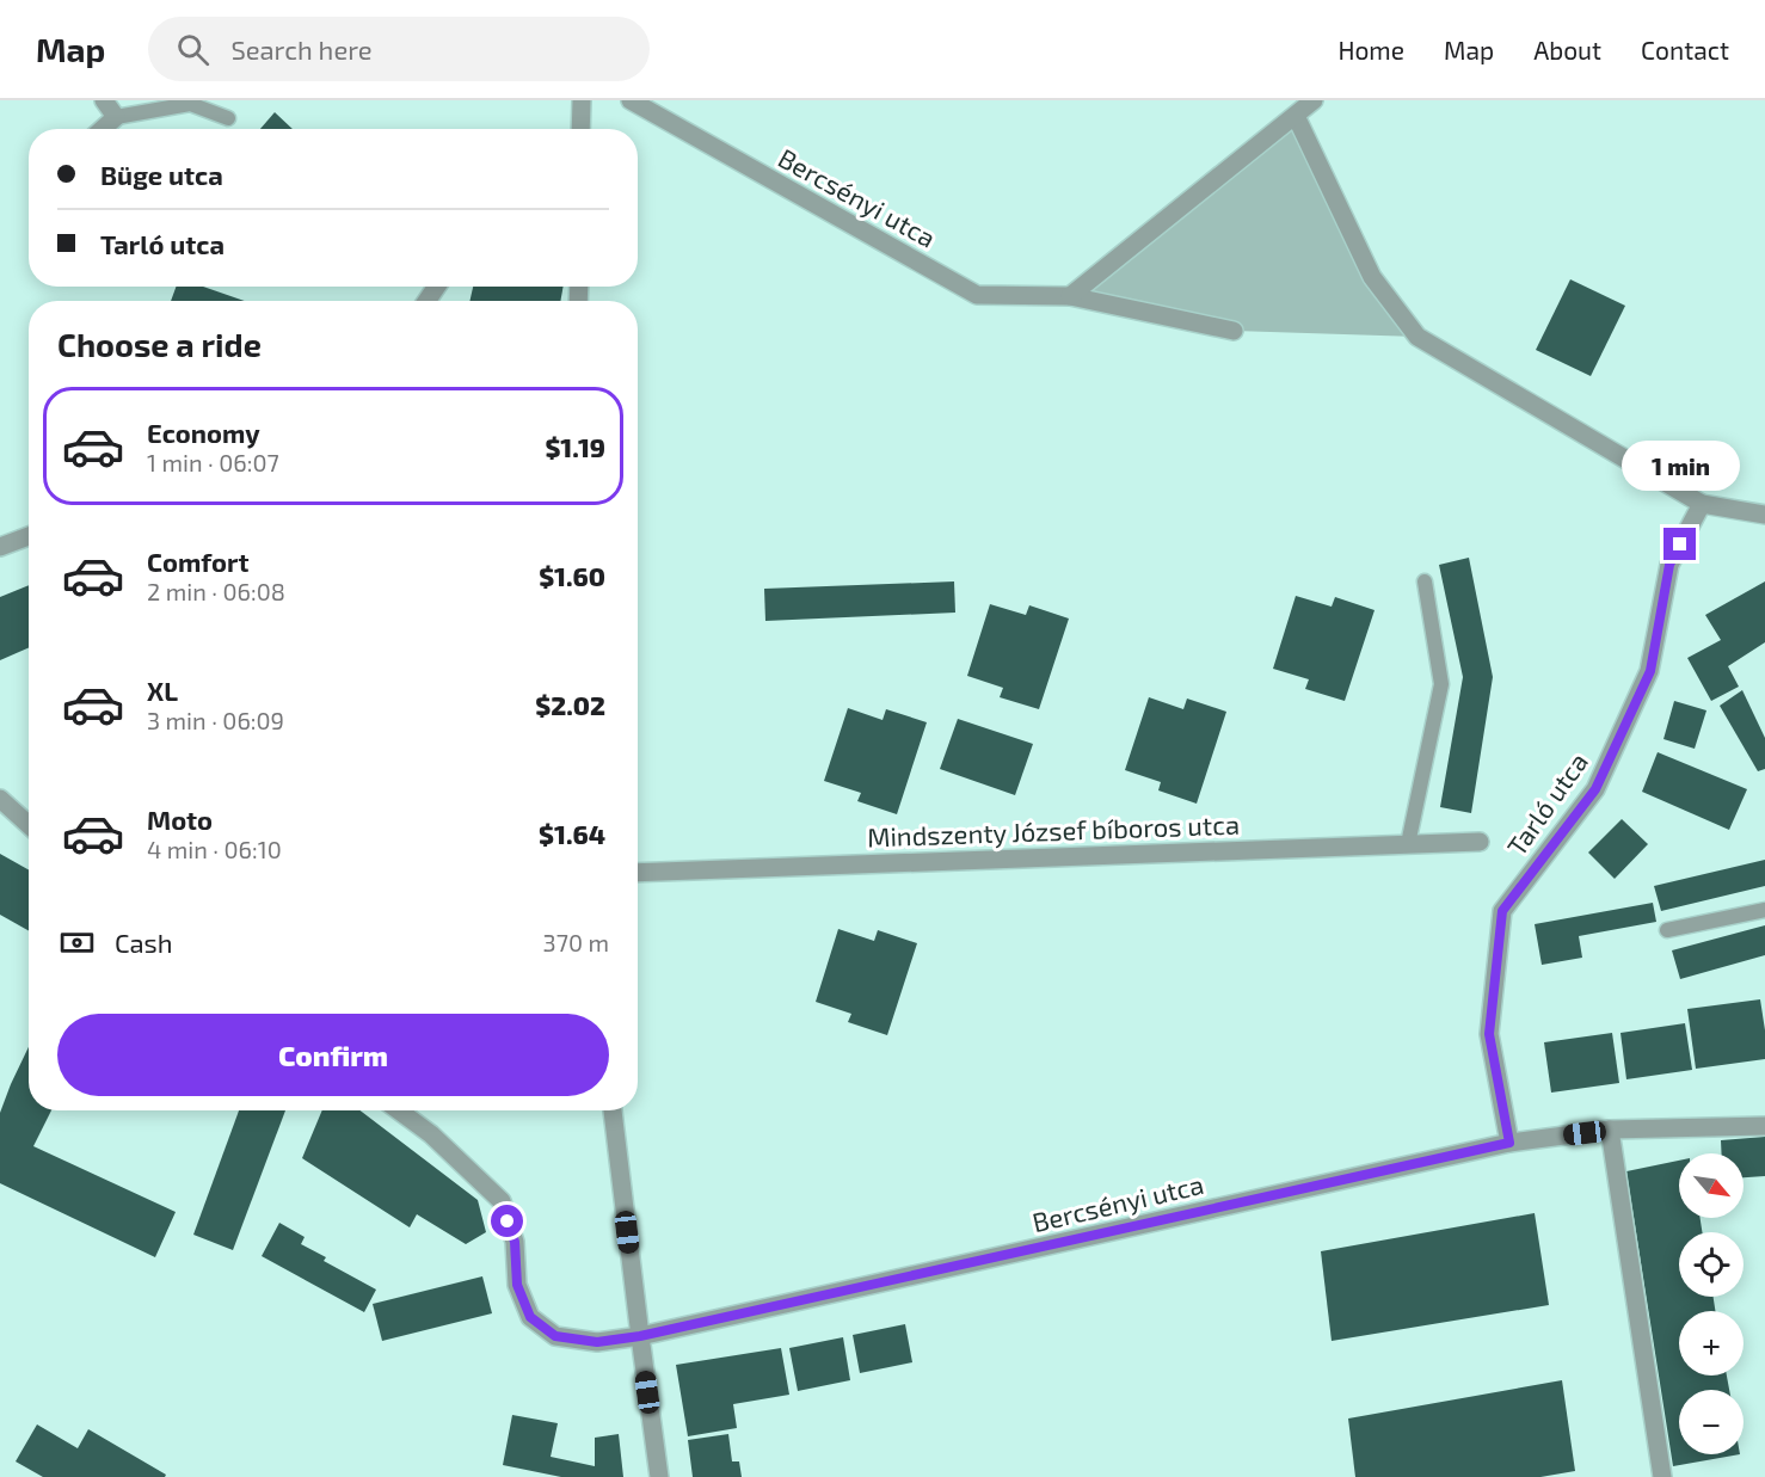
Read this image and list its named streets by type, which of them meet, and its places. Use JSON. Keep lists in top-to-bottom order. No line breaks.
{"streets":{"street":["Bercsényi utca","Tarló utca","Mindszenty József bíboros utca"]},"crossings":[["Bercsényi utca","Tarló utca"]],"north":"bottom right","page":{"header":"Map","search":"Search here","nav":["Home","Map","About","Contact"],"banner":["Büge utca","Tarló utca"],"heading":"Choose a ride","list":[{"name":"Economy","note":"1 min · 06:07","value":"$1.19"},{"name":"Comfort","note":"2 min · 06:08","value":"$1.60"},{"name":"XL","note":"3 min · 06:09","value":"$2.02"},{"name":"Moto","note":"4 min · 06:10","value":"$1.64"}],"bubble":"1 min","pay":["Cash","370 m"],"buttons":"Confirm","map_buttons":["+","−"]}}
